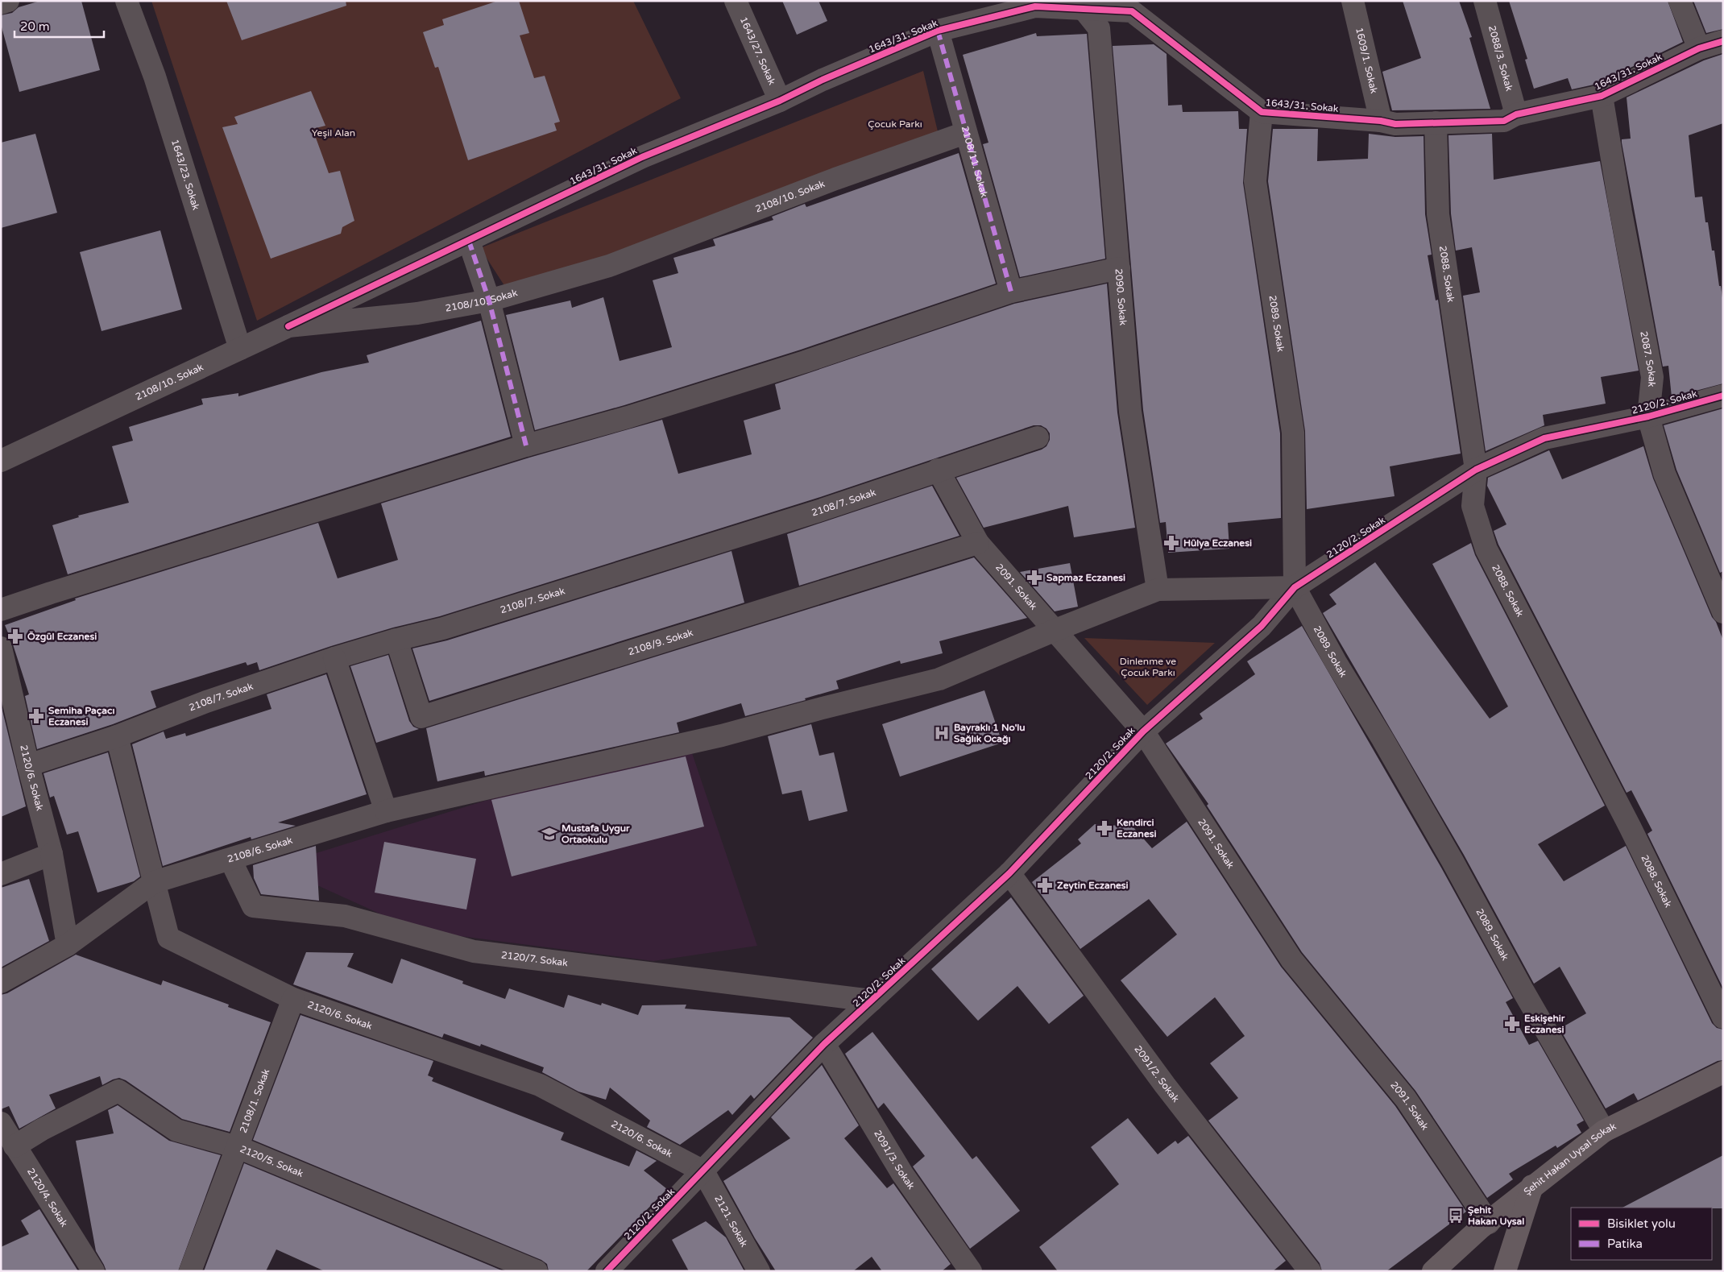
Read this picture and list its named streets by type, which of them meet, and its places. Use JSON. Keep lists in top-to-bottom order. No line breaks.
{"streets":{"main road":["Şehit Hakan Uysal Sokak"],"street":["1643/31. Sokak","1643/27. Sokak","2088/3. Sokak","1609/1. Sokak","2108/11. Sokak","1643/23. Sokak","2108/10. Sokak","2088. Sokak","2090. Sokak","2089. Sokak","2087. Sokak","2120/2. Sokak","2108/7. Sokak","2091. Sokak","2108/9. Sokak","2120/6. Sokak","2108/6. Sokak","2120/7. Sokak","2091/2. Sokak","2108/1. Sokak","2091/3. Sokak","2120/5. Sokak","2120/4. Sokak","2121. Sokak"]},"crossings":[["1643/31. Sokak","1643/27. Sokak"],["1643/31. Sokak","2088/3. Sokak"],["1643/31. Sokak","1609/1. Sokak"],["1643/31. Sokak","2108/11. Sokak"],["1643/31. Sokak","2108/10. Sokak"],["1643/31. Sokak","2088. Sokak"],["1643/31. Sokak","2090. Sokak"],["1643/31. Sokak","2089. Sokak"],["1643/31. Sokak","2087. Sokak"],["2108/11. Sokak","2108/10. Sokak"],["1643/23. Sokak","2108/10. Sokak"],["2088. Sokak","2120/2. Sokak"],["2090. Sokak","2108/6. Sokak"],["2089. Sokak","2120/2. Sokak"],["2089. Sokak","Şehit Hakan Uysal Sokak"],["2087. Sokak","2120/2. Sokak"],["2120/2. Sokak","2091. Sokak"],["2120/2. Sokak","2120/6. Sokak"],["2120/2. Sokak","2120/7. Sokak"],["2120/2. Sokak","2091/2. Sokak"],["2120/2. Sokak","2091/3. Sokak"],["2120/2. Sokak","2121. Sokak"],["2108/7. Sokak","2091. Sokak"],["2108/7. Sokak","2108/9. Sokak"],["2108/7. Sokak","2120/6. Sokak"],["2091. Sokak","2108/9. Sokak"],["2091. Sokak","2108/6. Sokak"],["2091. Sokak","Şehit Hakan Uysal Sokak"],["2120/6. Sokak","2108/6. Sokak"],["2120/6. Sokak","2108/1. Sokak"],["2120/6. Sokak","2121. Sokak"],["2108/6. Sokak","2120/7. Sokak"],["2108/1. Sokak","2120/5. Sokak"],["2120/5. Sokak","2120/4. Sokak"]],"parks":["Çocuk Parkı","Yeşil Alan","Dinlenme ve Çocuk Parkı"],"places":{"pharmacy":["Hülya Eczanesi","Sapmaz Eczanesi","Özgül Eczanesi","Semiha Paçacı Eczanesi","Kendirci Eczanesi","Zeytin Eczanesi","Eskişehir Eczanesi"],"hospital":["Bayraklı 1 No'lu Sağlık Ocağı"],"school or university":["Mustafa Uygur Ortaokulu"],"bus stop":["Şehit Hakan Uysal"]},"legend":["Bisiklet yolu","Patika"],"scale_bar":"20 m"}
